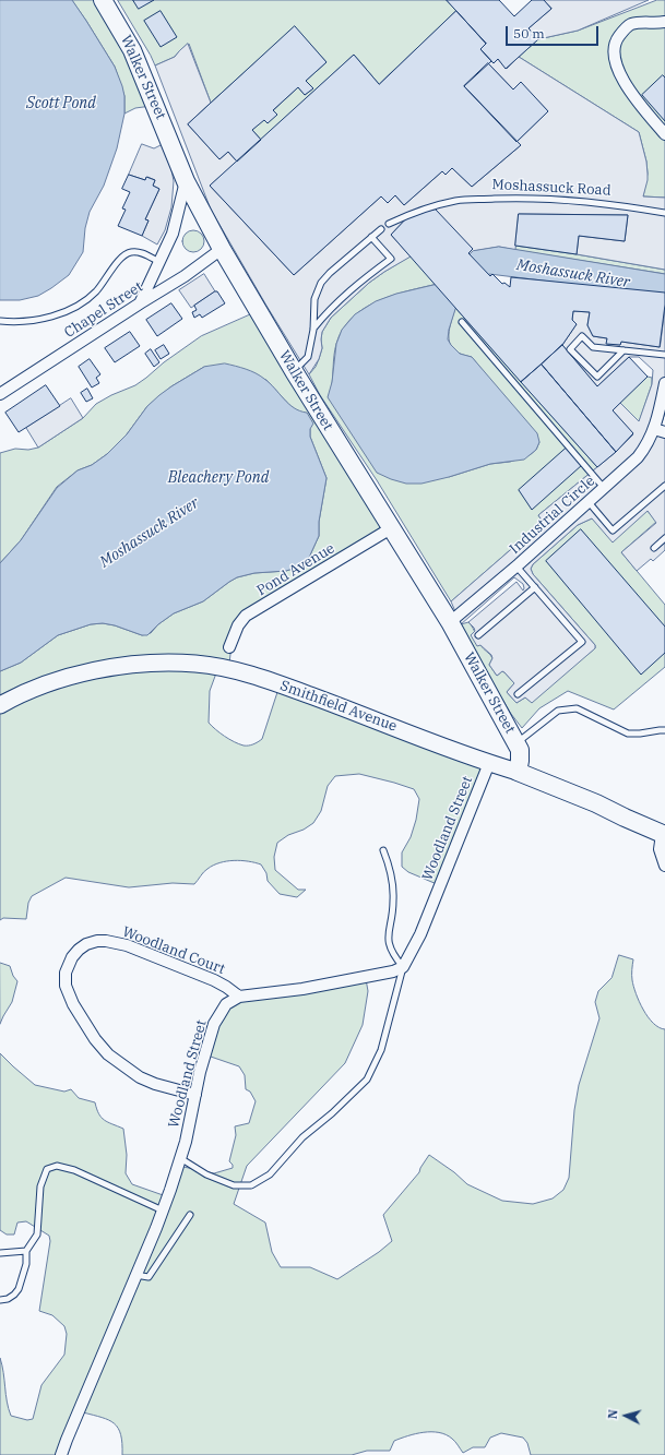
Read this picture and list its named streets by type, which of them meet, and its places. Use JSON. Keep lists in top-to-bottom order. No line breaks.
{"streets":{"main road":["Walker Street","Smithfield Avenue"],"street":["Chapel Street","Industrial Circle","Pond Avenue","Woodland Street","Woodland Court"],"lane":["Moshassuck Road"]},"crossings":[["Walker Street","Chapel Street"],["Walker Street","Industrial Circle"],["Walker Street","Pond Avenue"],["Walker Street","Smithfield Avenue"],["Smithfield Avenue","Woodland Street"],["Woodland Street","Woodland Court"]],"water":["Scott Pond","Moshassuck River","Bleachery Pond"],"scale_bar":"50 m","north":"left"}
